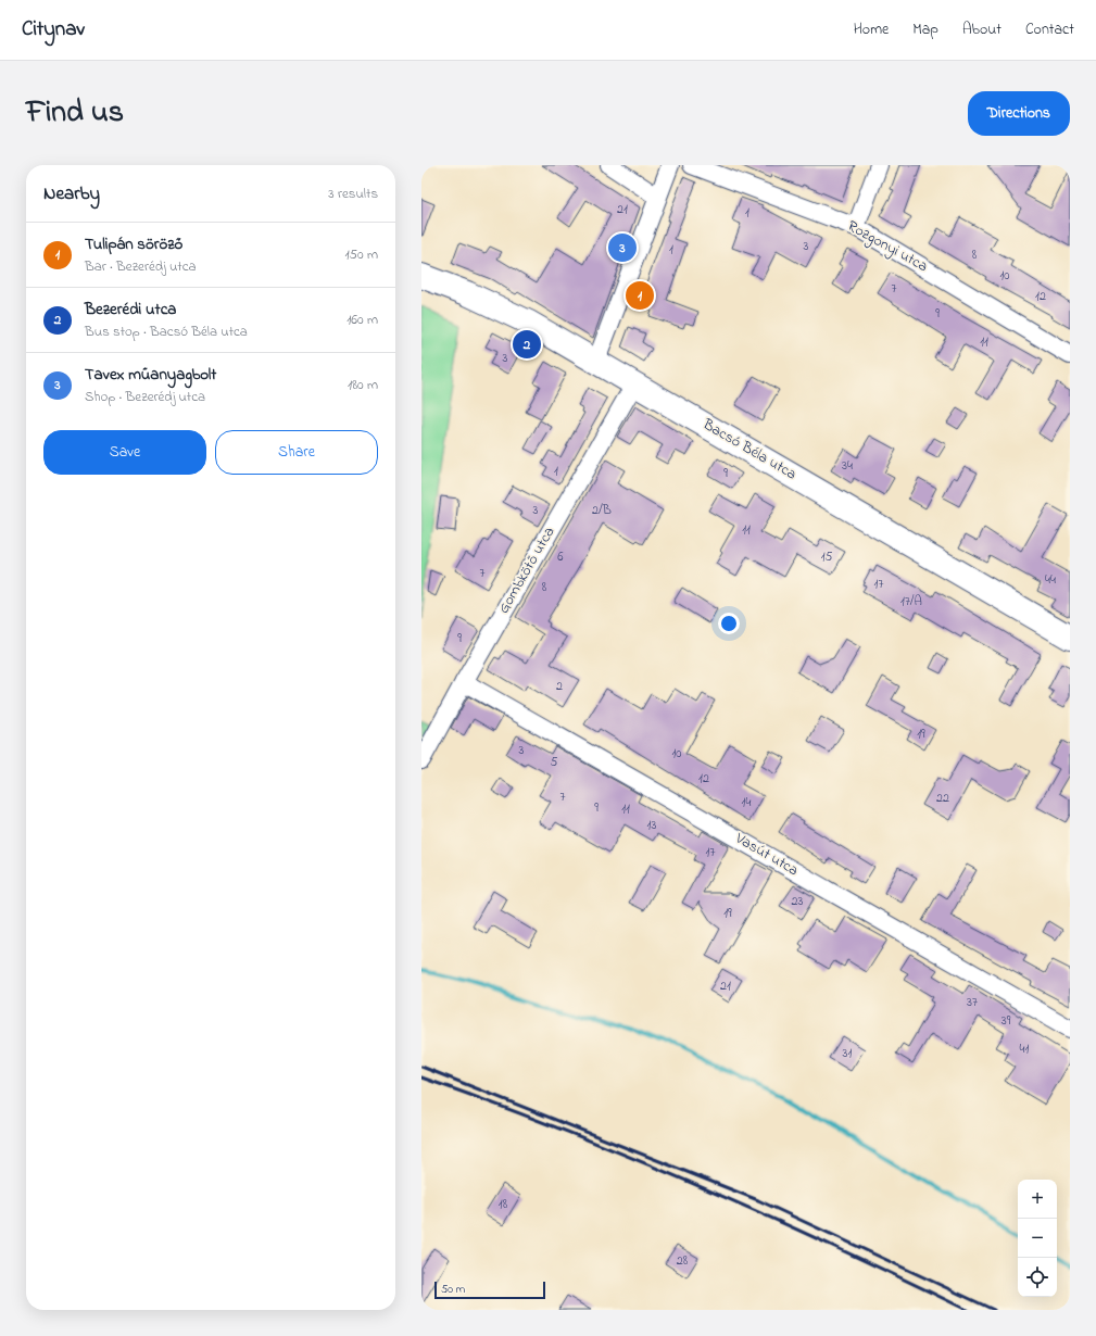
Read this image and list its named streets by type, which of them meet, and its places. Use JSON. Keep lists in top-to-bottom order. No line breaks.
{"streets":{"main road":["Bacsó Béla utca"],"street":["Rozgonyi utca","Gombkötő utca","Vasút utca"]},"crossings":[["Bacsó Béla utca","Gombkötő utca"],["Gombkötő utca","Vasút utca"]],"house_numbers":["21","1","3","1","8","10","7","12","9","11","3","34","1","9","3","2/B","11","6","15","7","44","17","8","17/A","9","2","19","3","10","5","12","7","22","14","9","11","13","17","23","19","21","37","39","41","31","18","28"],"scale_bar":"50 m","page":{"header":"Citynav","nav":["Home","Map","About","Contact"],"title":"Find us","buttons":["Directions",["Save","Share"]],"heading":["Nearby","3 results"],"list":[{"mark":"1","name":"Tulipán söröző","note":"Bar · Bezerédj utca","value":"150 m"},{"mark":"2","name":"Bezerédi utca","note":"Bus stop · Bacsó Béla utca","value":"160 m"},{"mark":"3","name":"Tavex műanyagbolt","note":"Shop · Bezerédj utca","value":"180 m"}],"pins":["3","1","2"],"map_buttons":["+","−"],"scale":"50 m"}}
